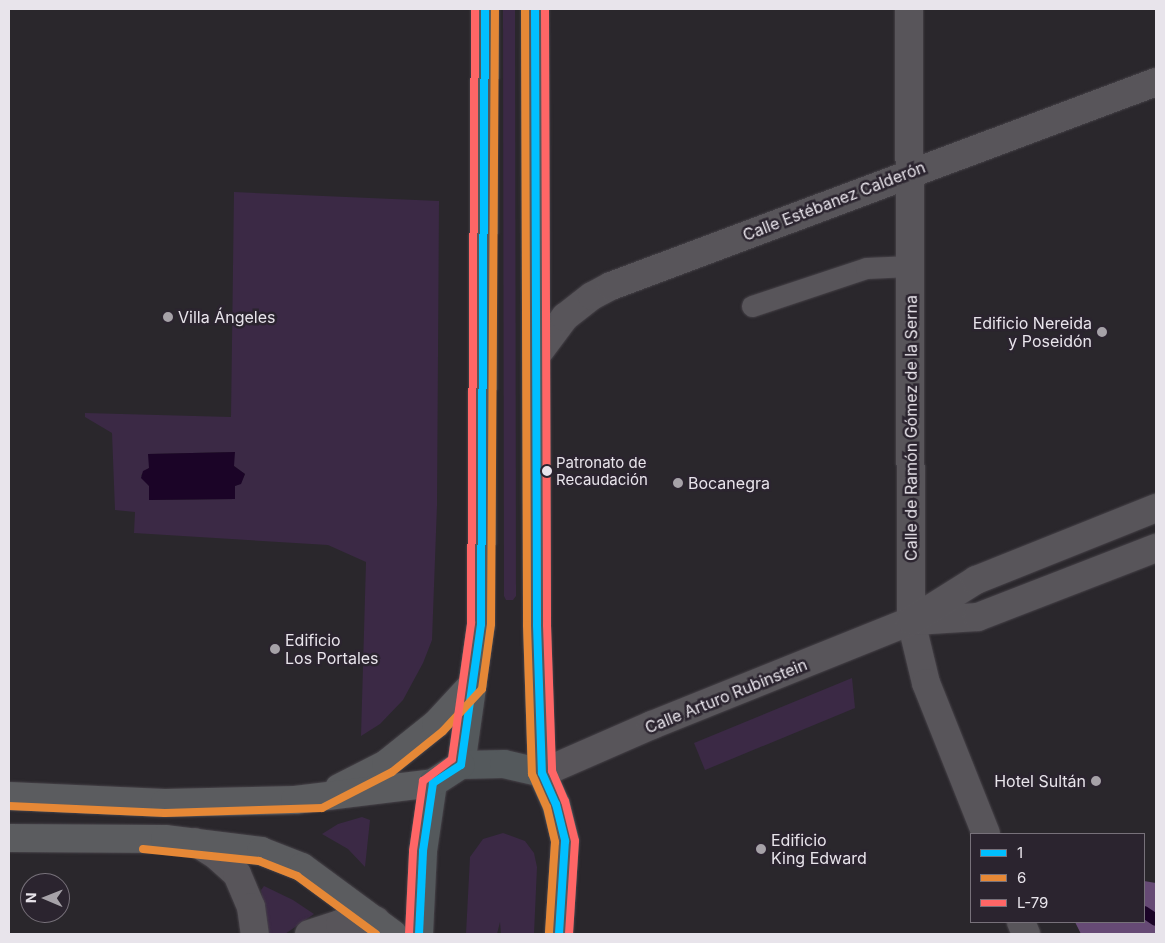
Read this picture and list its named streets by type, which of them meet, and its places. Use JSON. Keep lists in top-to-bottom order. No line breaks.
{"streets":{"street":["Calle Estébanez Calderón","Calle de Ramón Gómez de la Serna","Calle Arturo Rubinstein"]},"crossings":[["Calle Estébanez Calderón","Calle de Ramón Gómez de la Serna"],["Calle de Ramón Gómez de la Serna","Calle Arturo Rubinstein"]],"places":["Villa Ángeles","Edificio Nereida y Poseidón","Patronato de Recaudación","Bocanegra","Edificio Los Portales","Hotel Sultán","Edificio King Edward"],"lines":["transit line 1","transit line 6","transit line L-79"],"legend":["1","6","L-79"],"north":"left"}
